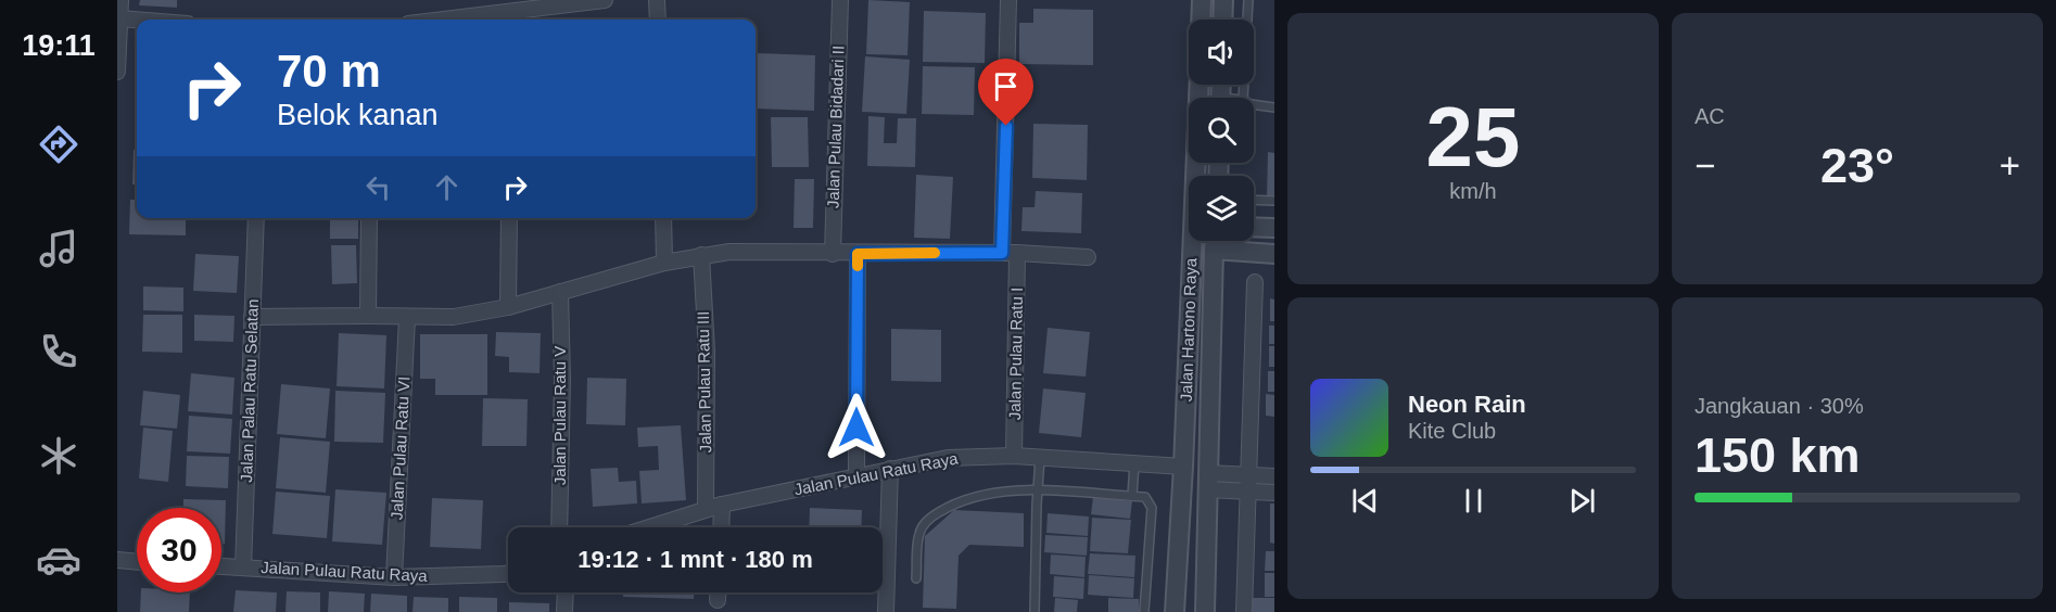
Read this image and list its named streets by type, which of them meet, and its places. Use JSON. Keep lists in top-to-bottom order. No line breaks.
{"streets":{"street":["Jalan Pulau Bidadari II","Jalan Hartono Raya","Jalan Pulau Ratu I","Jalan Pulau Ratu III","Jalan Palau Ratu Selatan","Jalan Pulau Ratu V","Jalan Pulau Ratu VI","Jalan Pulau Ratu Raya"]},"crossings":[["Jalan Hartono Raya","Jalan Pulau Ratu Raya"],["Jalan Pulau Ratu I","Jalan Pulau Ratu Raya"],["Jalan Pulau Ratu III","Jalan Pulau Ratu Raya"],["Jalan Palau Ratu Selatan","Jalan Pulau Ratu Raya"],["Jalan Pulau Ratu VI","Jalan Pulau Ratu Raya"]],"page":{"tabs":"19:11","tile":[["25","km/h"],"AC",["Jangkauan · 30%","150 km"]],"turn":["70 m","Belok kanan"],"heat":["−","23°","+"],"song":["Neon Rain","Kite Club"],"limit":"30","trip":"19:12 · 1 mnt · 180 m"}}
